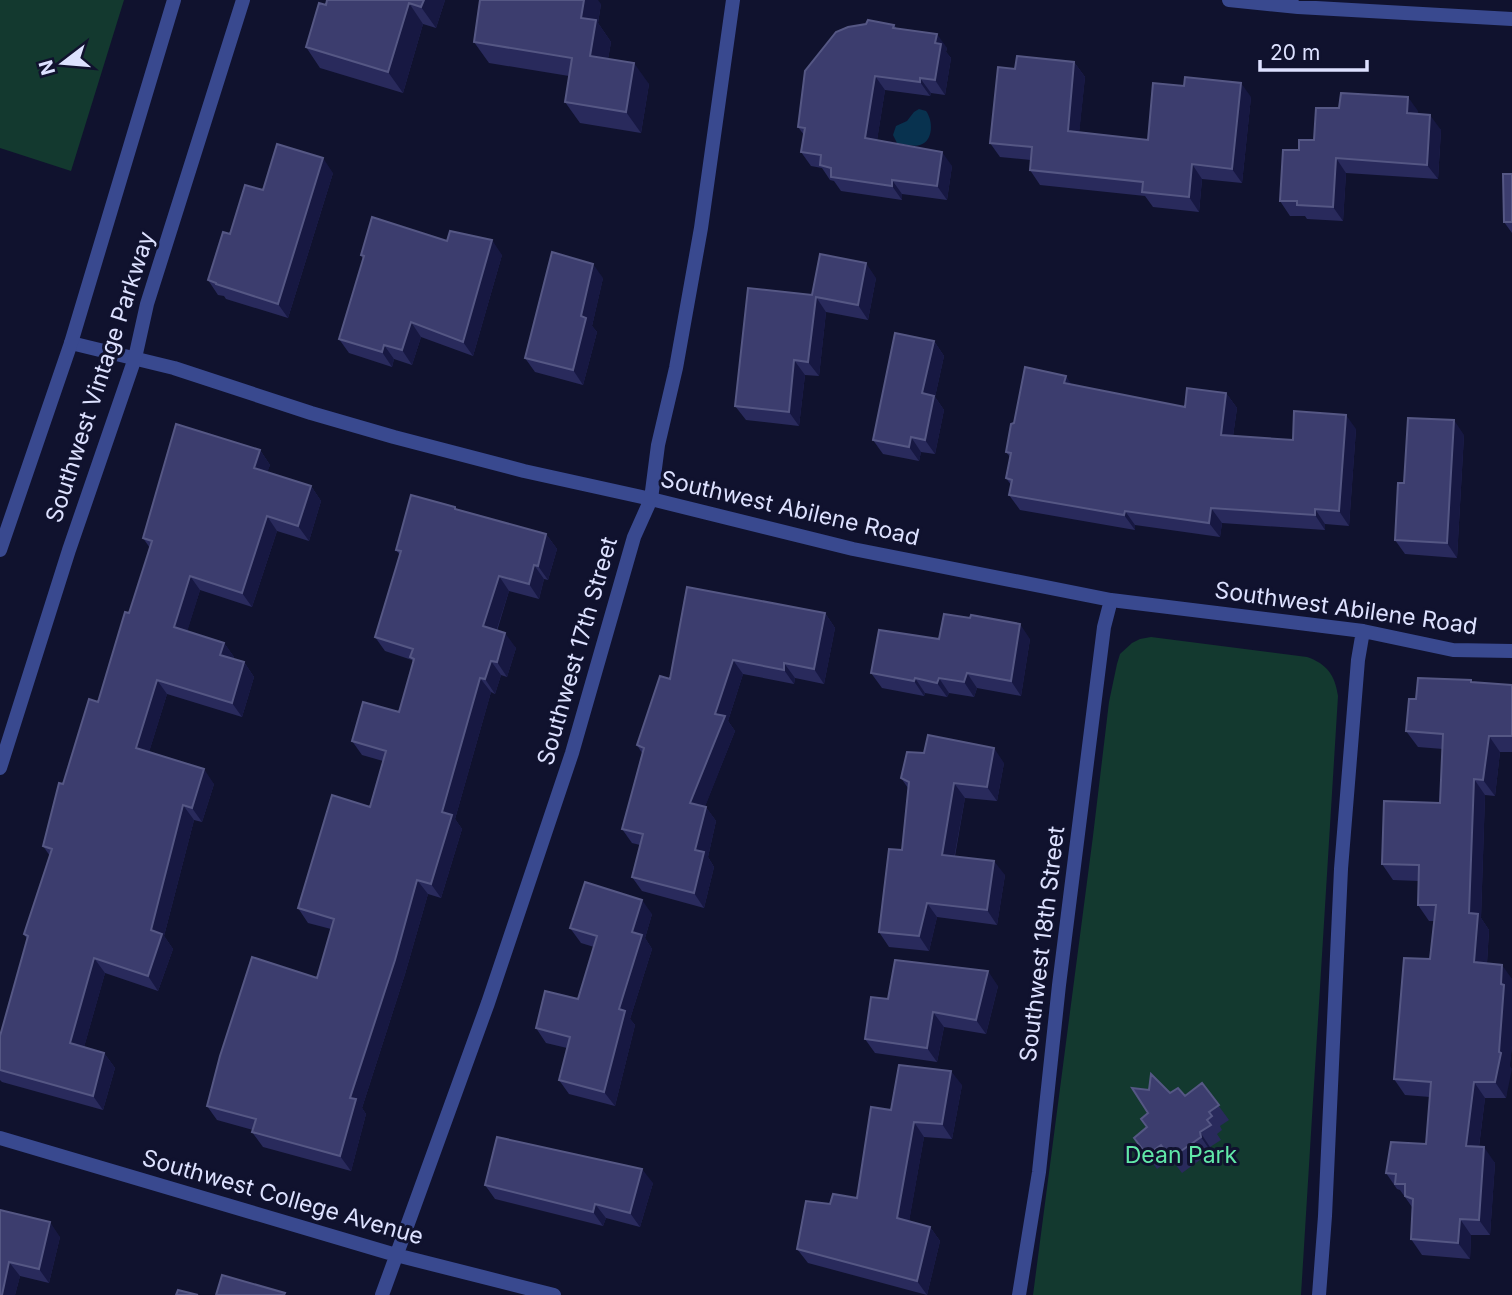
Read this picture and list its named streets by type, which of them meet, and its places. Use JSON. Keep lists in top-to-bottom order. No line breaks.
{"streets":{"street":["Southwest Vintage Parkway","Southwest Abilene Road","Southwest 17th Street","Southwest 18th Street","Southwest College Avenue"]},"crossings":[["Southwest Vintage Parkway","Southwest Abilene Road"],["Southwest Abilene Road","Southwest 17th Street"],["Southwest Abilene Road","Southwest 18th Street"],["Southwest 17th Street","Southwest College Avenue"]],"parks":["Dean Park"],"scale_bar":"20 m","north":"left"}
